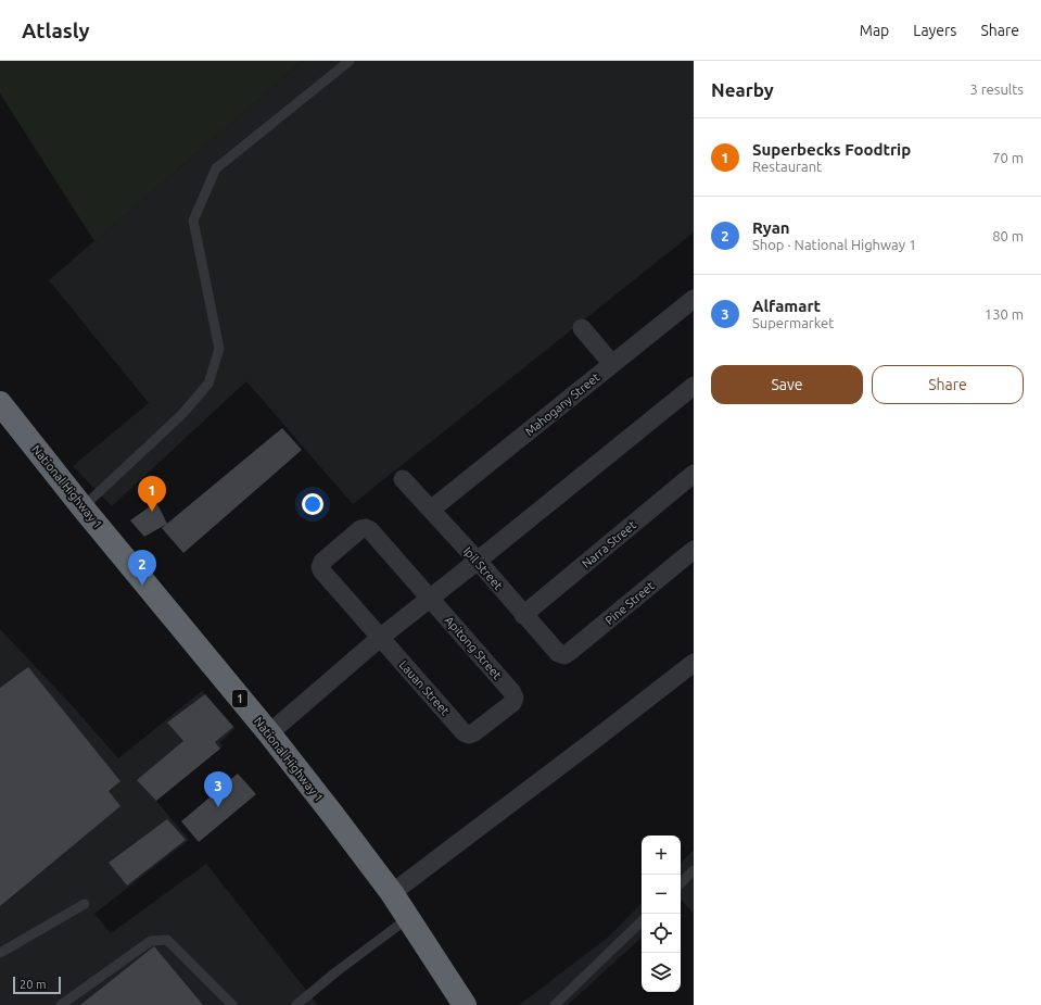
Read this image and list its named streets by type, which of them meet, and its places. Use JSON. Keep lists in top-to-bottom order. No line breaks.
{"streets":{"highway":["National Highway 1","1"],"street":["Mahogany Street","Narra Street","Ipil Street","Pine Street","Apitong Street","Lauan Street"]},"crossings":[["Mahogany Street","Ipil Street"],["Narra Street","Ipil Street"],["Ipil Street","Pine Street"],["Apitong Street","Lauan Street"]],"scale_bar":"20 m","page":{"header":"Atlasly","nav":["Map","Layers","Share"],"heading":["Nearby","3 results"],"list":[{"mark":"1","name":"Superbecks Foodtrip","note":"Restaurant","value":"70 m"},{"mark":"2","name":"Ryan","note":"Shop · National Highway 1","value":"80 m"},{"mark":"3","name":"Alfamart","note":"Supermarket","value":"130 m"}],"buttons":["Save","Share"],"pins":["1","2","3"],"map_buttons":["+","−"],"scale":"20 m"}}
